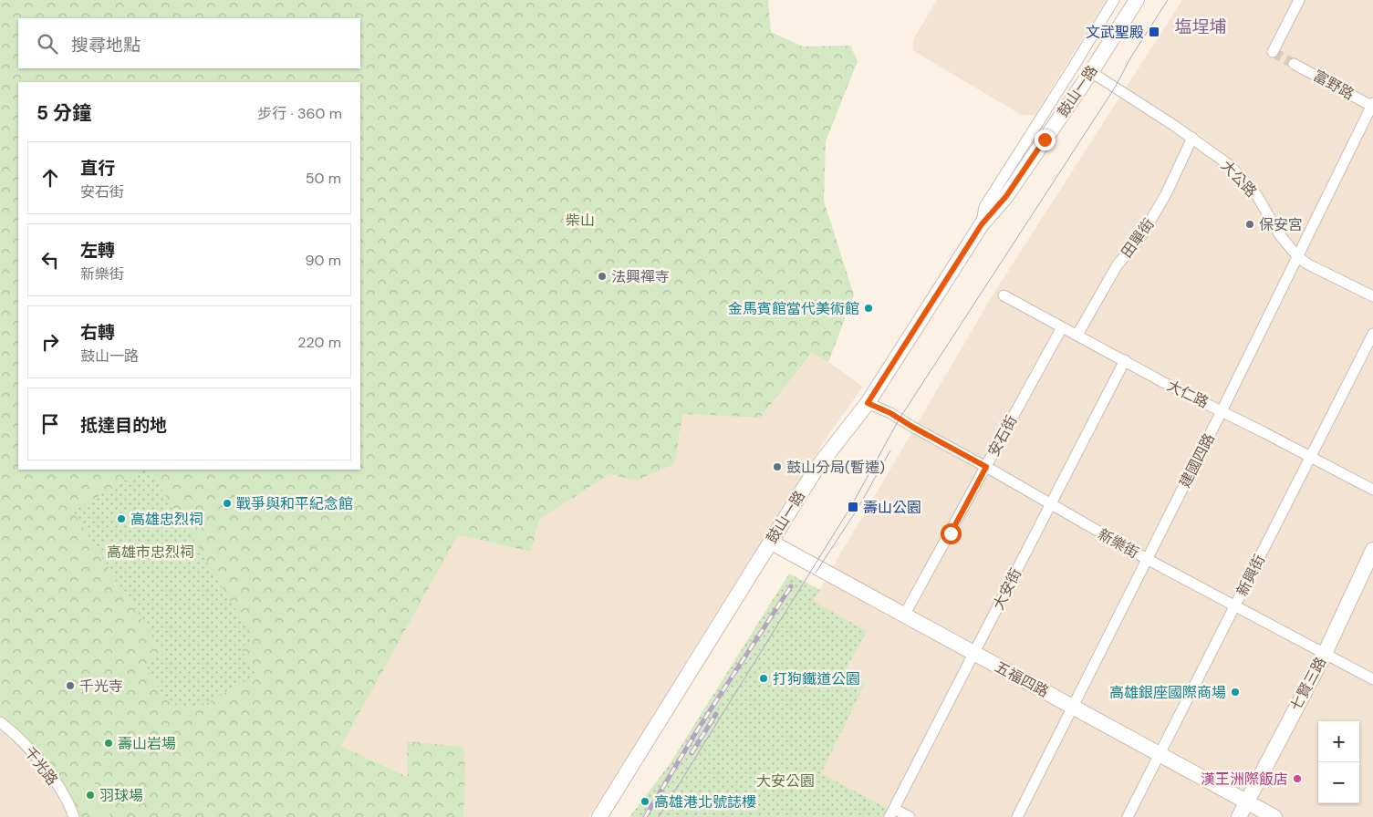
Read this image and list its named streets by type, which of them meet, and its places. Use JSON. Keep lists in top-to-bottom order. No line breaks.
{"streets":{"street":["富野路","鼓山一路","大公路","田單街","大仁路","安石街","建國四路","新樂街","新興街","大安街","五福四路","七賢三路","千光路"]},"crossings":[["富野路","建國四路"],["鼓山一路","大公路"],["鼓山一路","新樂街"],["鼓山一路","五福四路"],["大公路","田單街"],["大公路","建國四路"],["田單街","大仁路"],["大仁路","安石街"],["大仁路","建國四路"],["大仁路","新興街"],["大仁路","大安街"],["安石街","新樂街"],["安石街","五福四路"],["建國四路","新樂街"],["建國四路","五福四路"],["新樂街","新興街"],["新樂街","大安街"],["新樂街","七賢三路"],["新興街","五福四路"],["大安街","五福四路"],["五福四路","七賢三路"]],"districts":["塩埕埔"],"parks":["柴山","高雄市忠烈祠","大安公園"],"places":{"transit":["文武聖殿","壽山公園"],"other":["保安宮","法興禪寺","金馬賓館當代美術館","鼓山分局(暫遷)","戰爭與和平紀念館","高雄忠烈祠","打狗鐵道公園","千光寺","高雄銀座國際商場","壽山岩場","漢王洲際飯店","羽球場","高雄港北號誌樓"]},"page":{"search":"搜尋地點","heading":["5 分鐘","步行 · 360 m"],"list":[["直行","安石街","50 m"],["左轉","新樂街","90 m"],["右轉","鼓山一路","220 m"],"抵達目的地"],"map_buttons":["+","−"]}}
